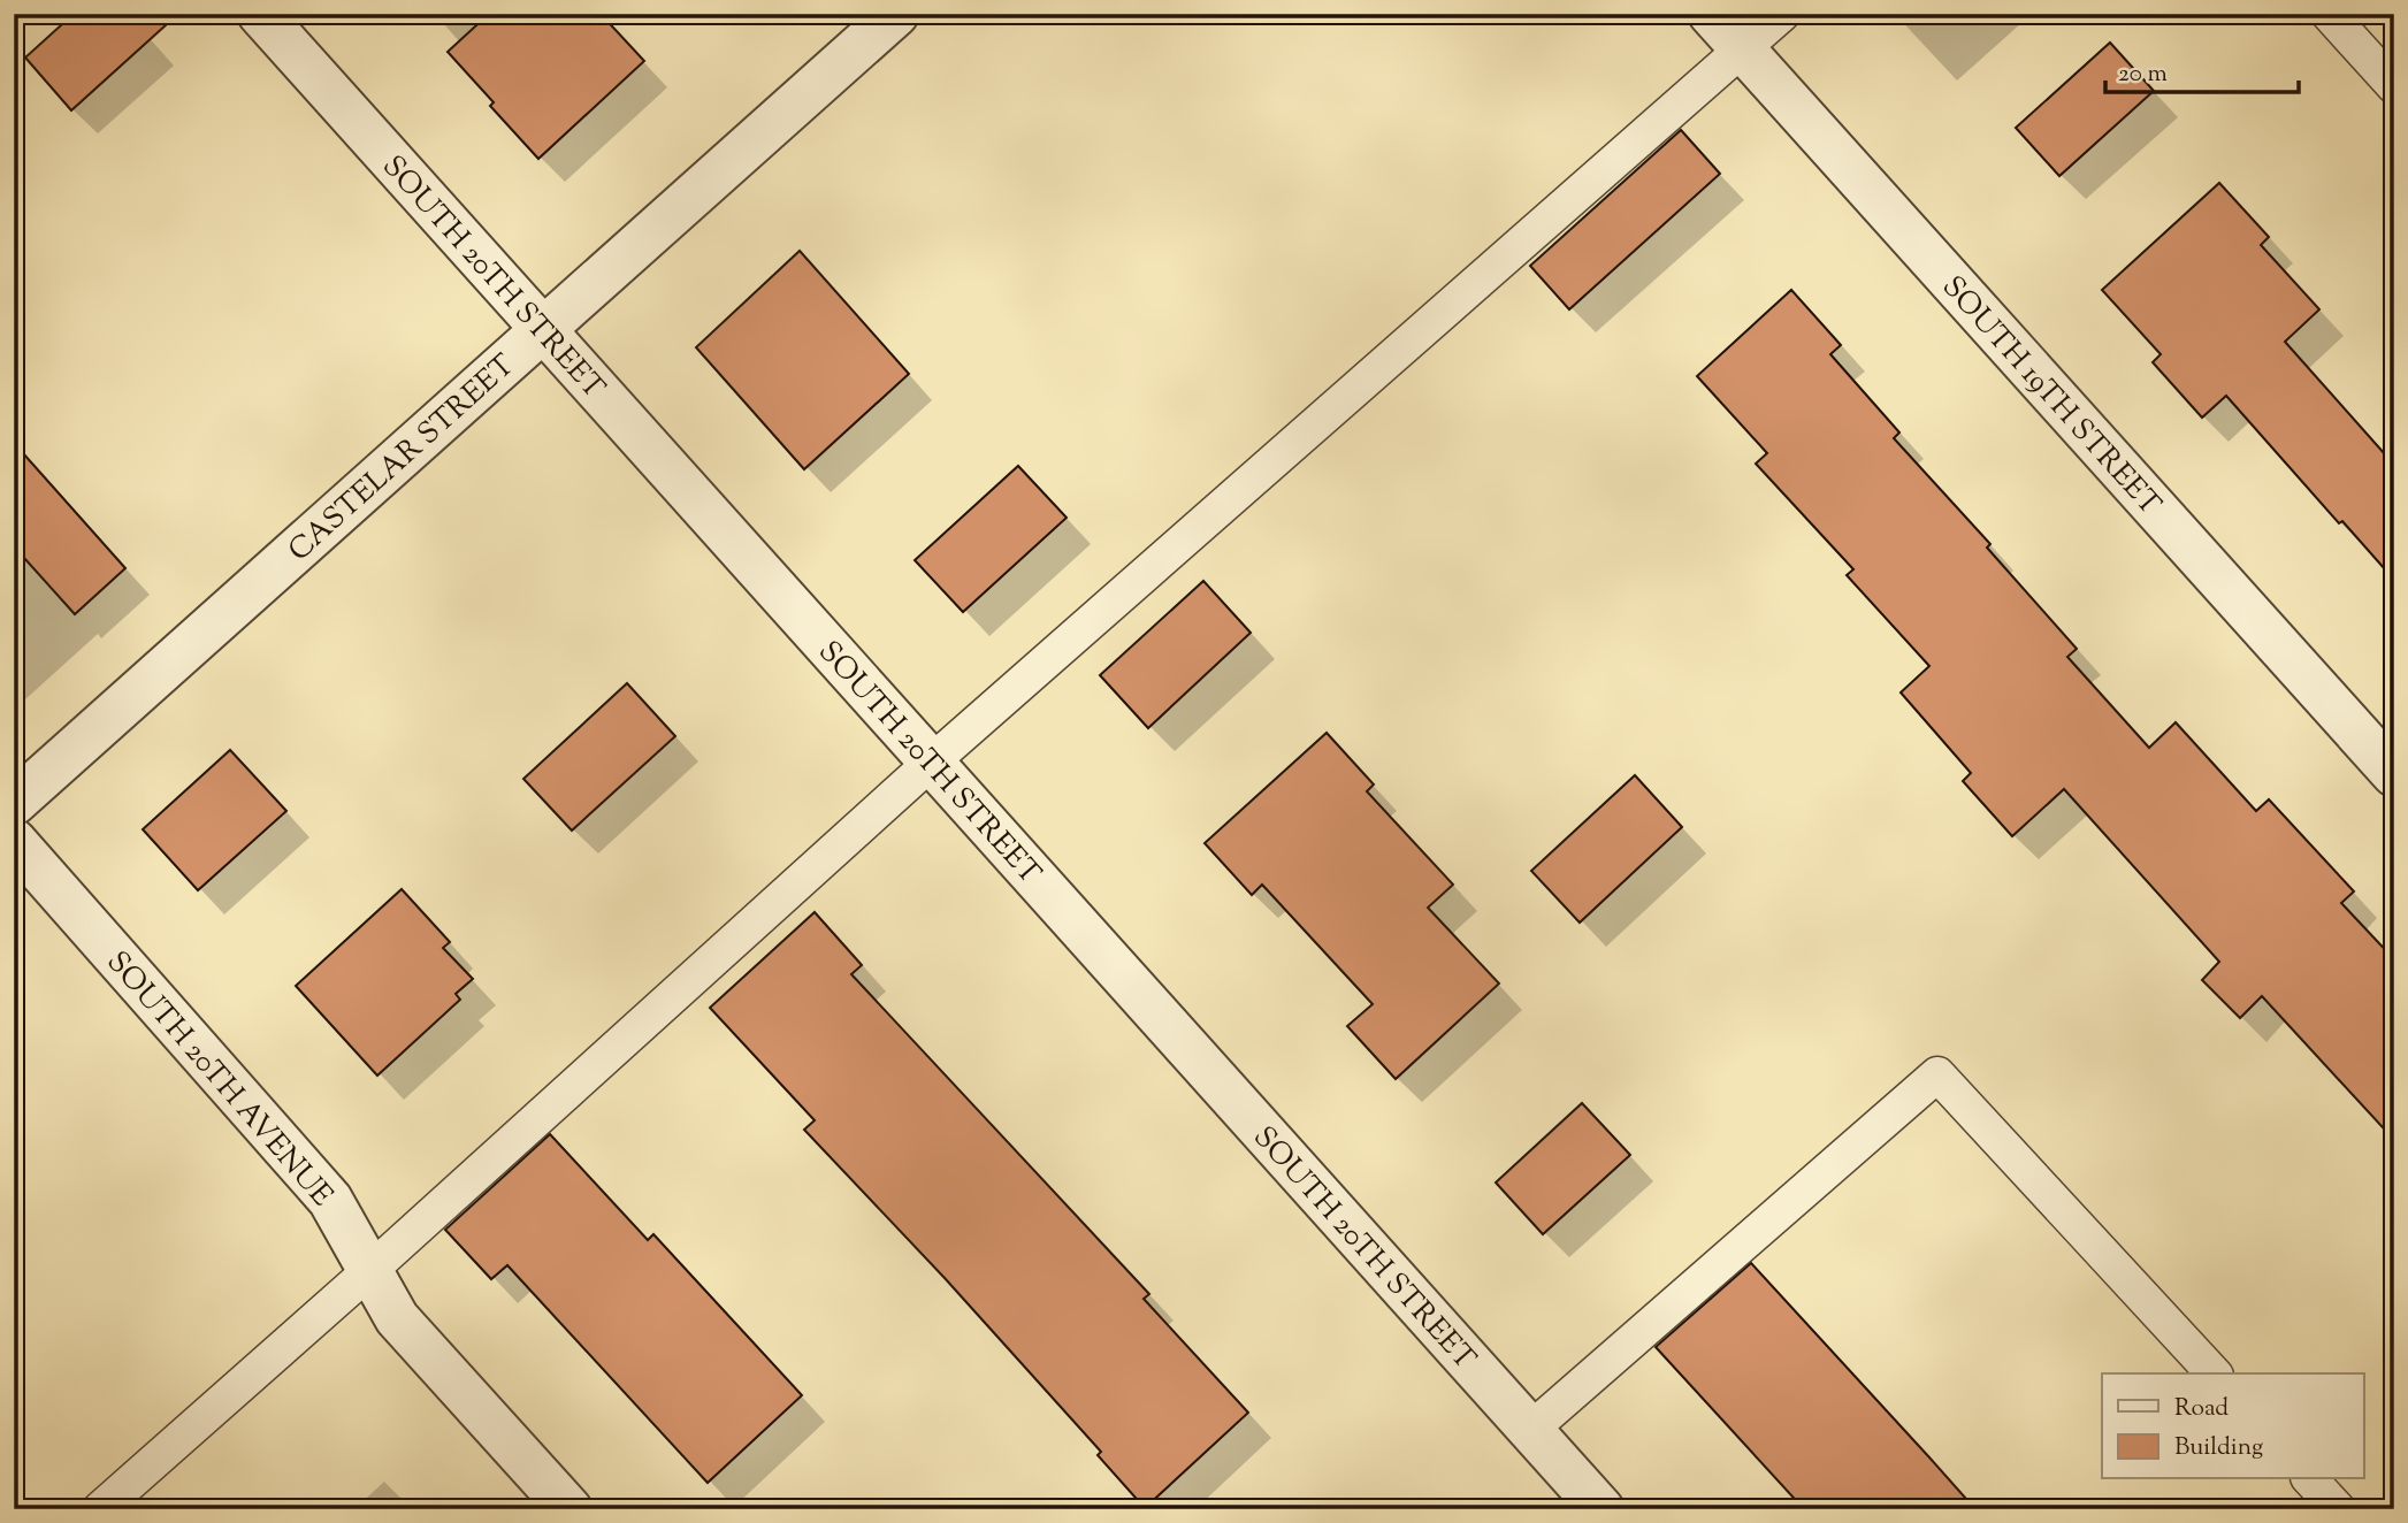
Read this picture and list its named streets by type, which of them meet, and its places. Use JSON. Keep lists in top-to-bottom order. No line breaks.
{"streets":{"street":["SOUTH 20TH STREET","SOUTH 19TH STREET","CASTELAR STREET","SOUTH 20TH AVENUE"]},"crossings":[["SOUTH 20TH STREET","CASTELAR STREET"]],"legend":["Road","Building"],"scale_bar":"20 m"}
